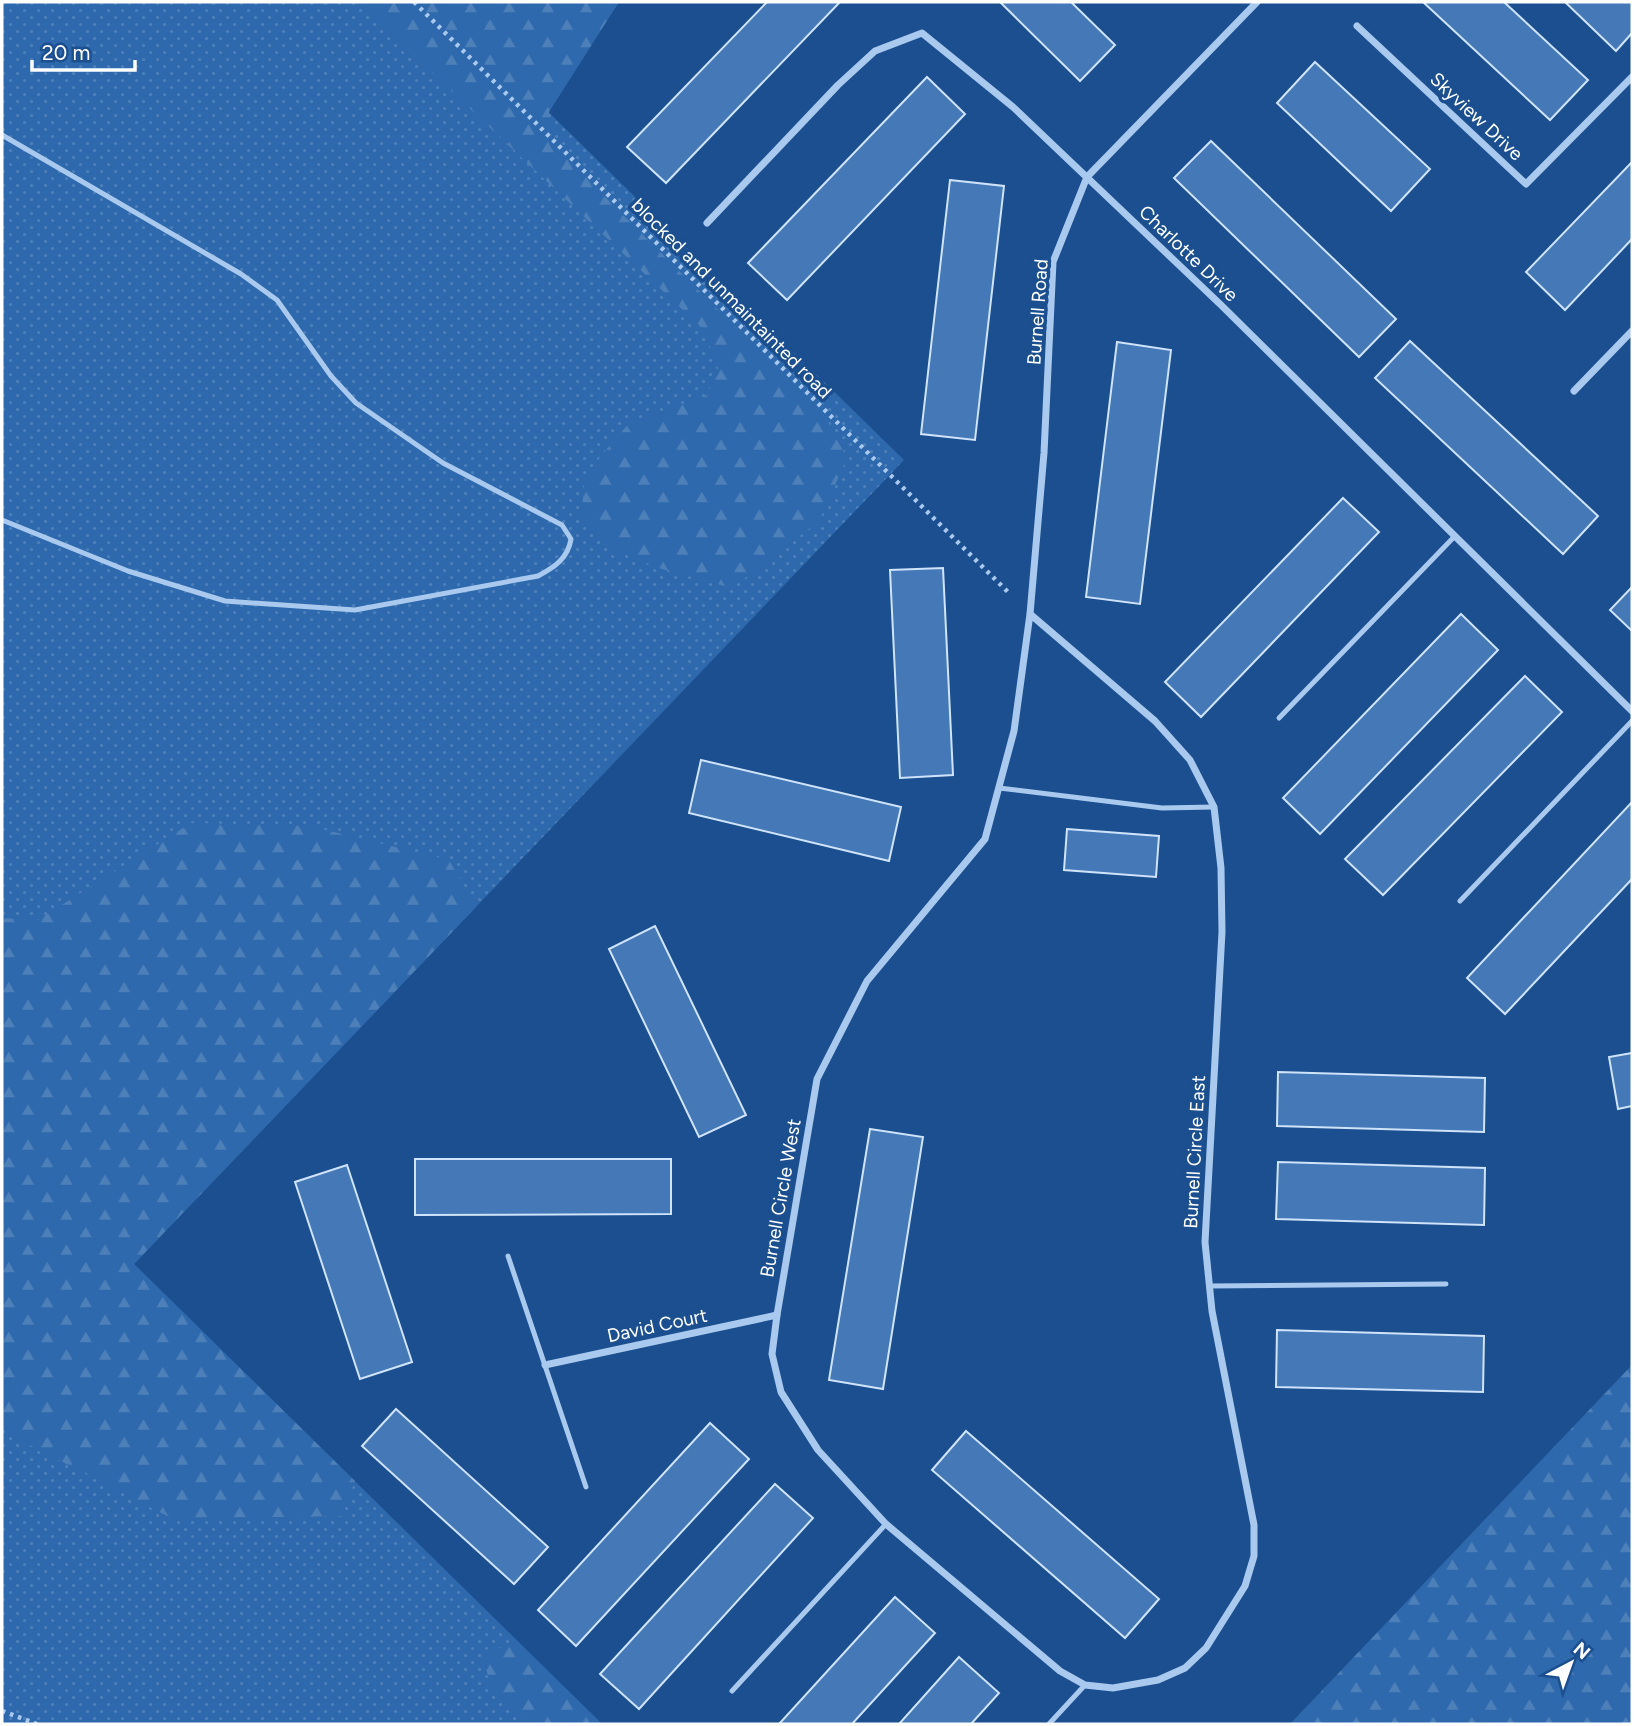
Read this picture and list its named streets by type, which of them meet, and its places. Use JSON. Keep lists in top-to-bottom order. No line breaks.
{"streets":{"street":["Skyview Drive","Charlotte Drive","Burnell Road","Burnell Circle East","Burnell Circle West","David Court"],"path":["blocked and unmaintainted road"]},"crossings":[["Charlotte Drive","Burnell Road"],["blocked and unmaintainted road","Burnell Road"],["blocked and unmaintainted road","Burnell Circle East"],["blocked and unmaintainted road","Burnell Circle West"],["Burnell Road","Burnell Circle East"],["Burnell Road","Burnell Circle West"],["Burnell Circle East","Burnell Circle West"],["Burnell Circle West","David Court"]],"scale_bar":"20 m","north":"top right"}
